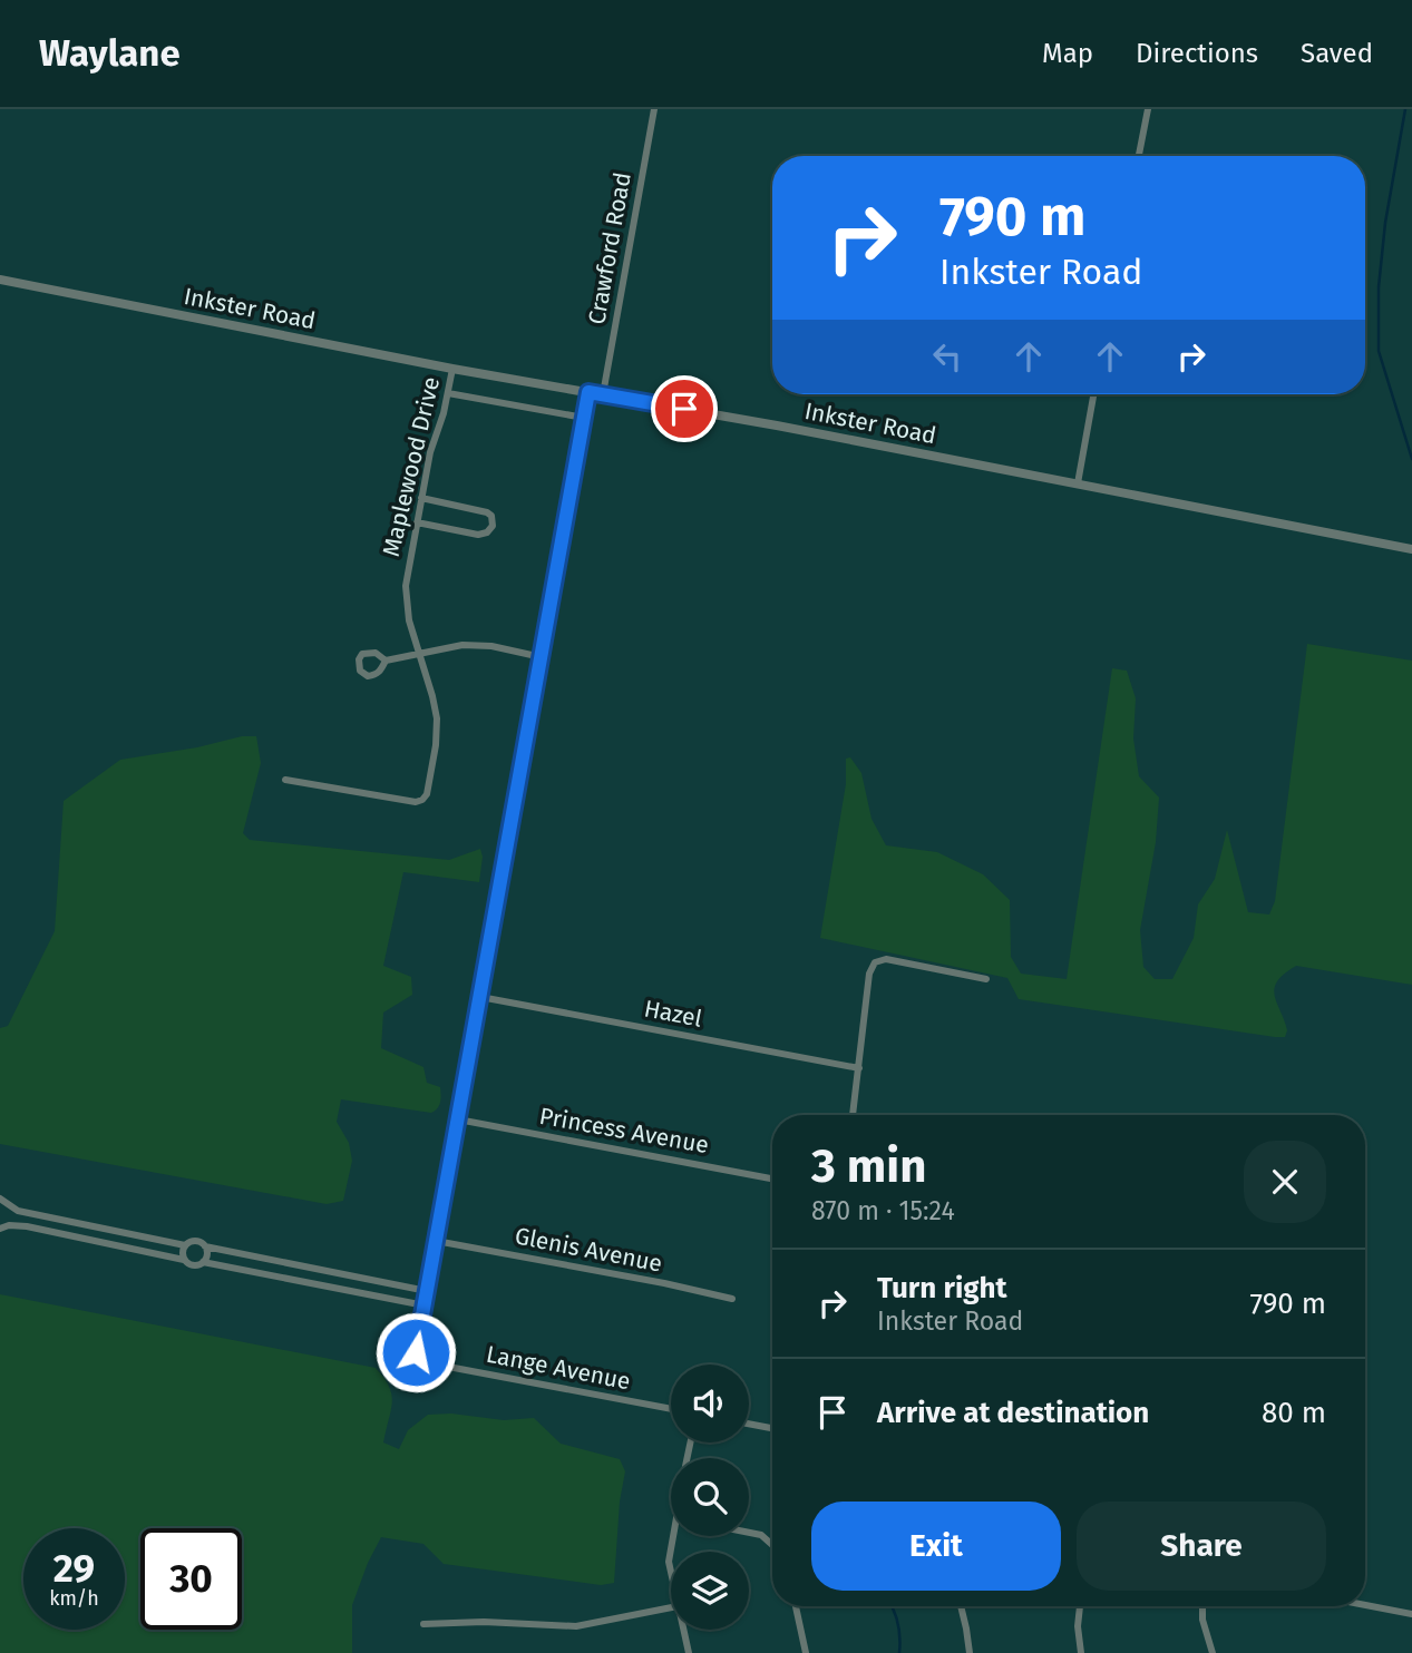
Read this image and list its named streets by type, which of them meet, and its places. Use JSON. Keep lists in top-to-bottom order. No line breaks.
{"streets":{"street":["Crawford Road","Inkster Road","Maplewood Drive","Hazel","Princess Avenue","Glenis Avenue","Lange Avenue"]},"crossings":[["Crawford Road","Inkster Road"],["Inkster Road","Maplewood Drive"]],"page":{"header":"Waylane","nav":["Map","Directions","Saved"],"turn":["790 m","Inkster Road"],"heading":["3 min","870 m · 15:24"],"list":[{"name":"Turn right","note":"Inkster Road","value":"790 m"},{"name":"Arrive at destination","value":"80 m"}],"buttons":["Exit","Share"],"speed":"29 km/h","limit":"30"}}
